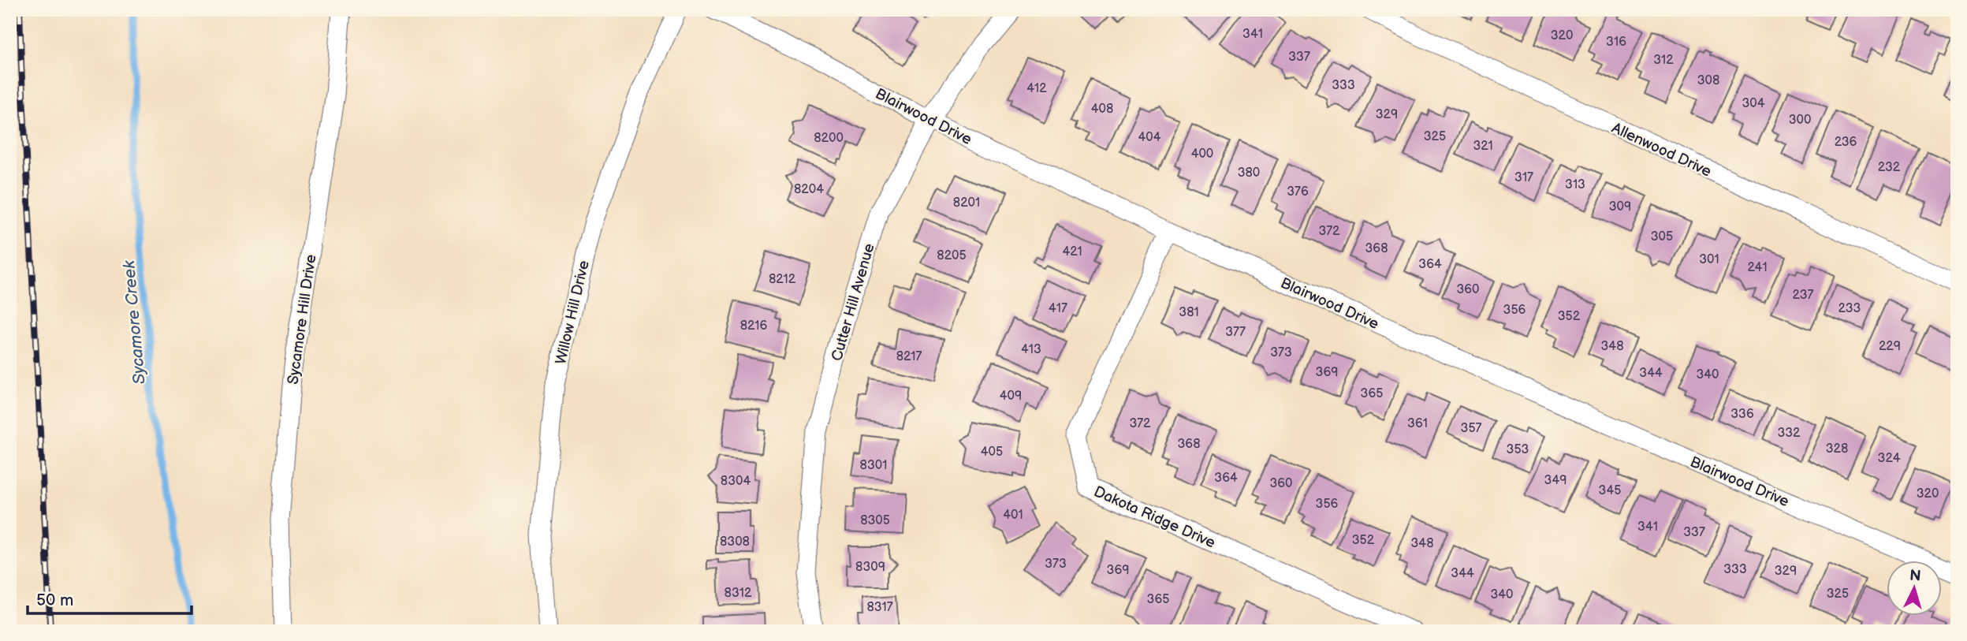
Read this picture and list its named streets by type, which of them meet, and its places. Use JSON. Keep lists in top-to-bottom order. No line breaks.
{"streets":{"street":["Blairwood Drive","Allenwood Drive","Cutter Hill Avenue","Willow Hill Drive","Sycamore Hill Drive","Dakota Ridge Drive"]},"crossings":[["Blairwood Drive","Cutter Hill Avenue"],["Blairwood Drive","Dakota Ridge Drive"]],"water":["Sycamore Creek"],"house_numbers":["341","320","316","337","312","308","333","412","304","408","329","300","325","404","8200","236","321","400","232","380","317","313","8204","376","8201","309","372","305","368","421","8205","301","364","241","8212","360","237","417","233","356","381","352","8216","377","348","229","413","373","8217","369","344","340","365","409","336","372","361","357","332","368","328","353","405","324","8301","364","349","8304","360","345","320","356","401","8305","341","337","352","8308","348","373","8309","333","369","329","344","8312","325","340","365","8317"],"scale_bar":"50 m","north":"top"}
